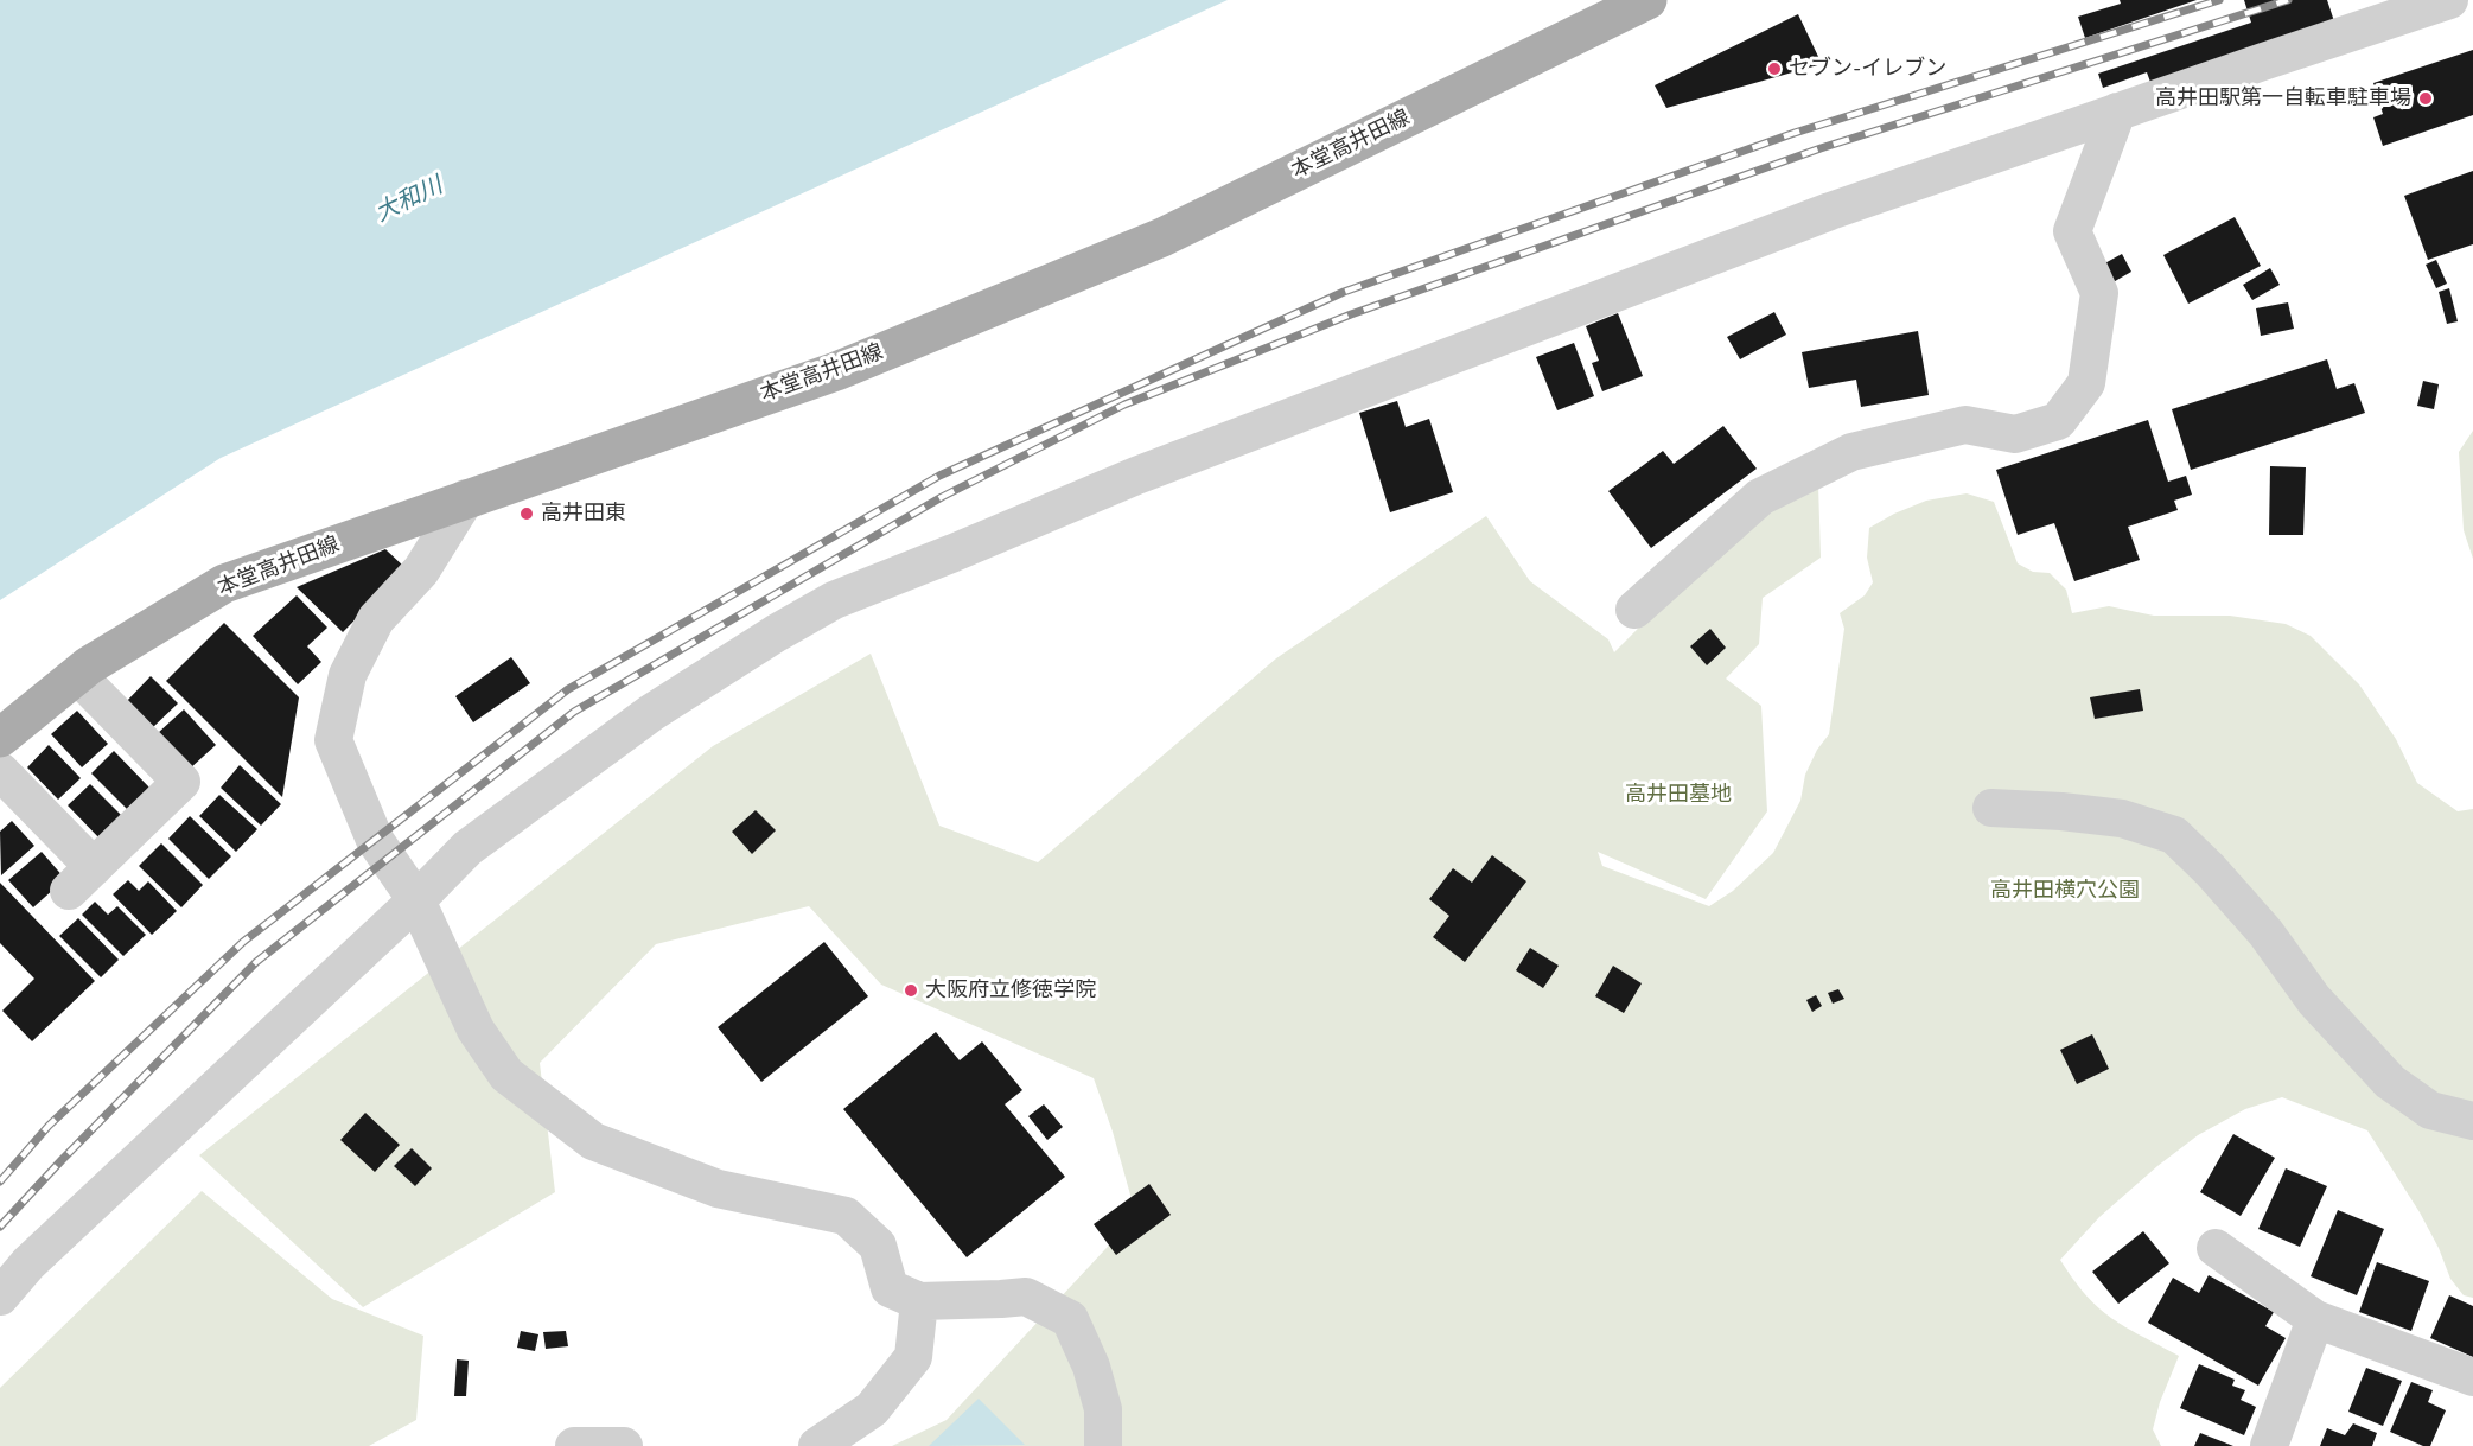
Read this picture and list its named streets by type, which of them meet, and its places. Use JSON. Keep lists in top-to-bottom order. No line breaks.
{"streets":{"main road":["本堂高井田線"]},"water":["大和川"],"parks":["高井田墓地","高井田横穴公園"],"places":["セブン-イレブン","高井田駅第一自転車駐車場","高井田東","大阪府立修徳学院"]}
